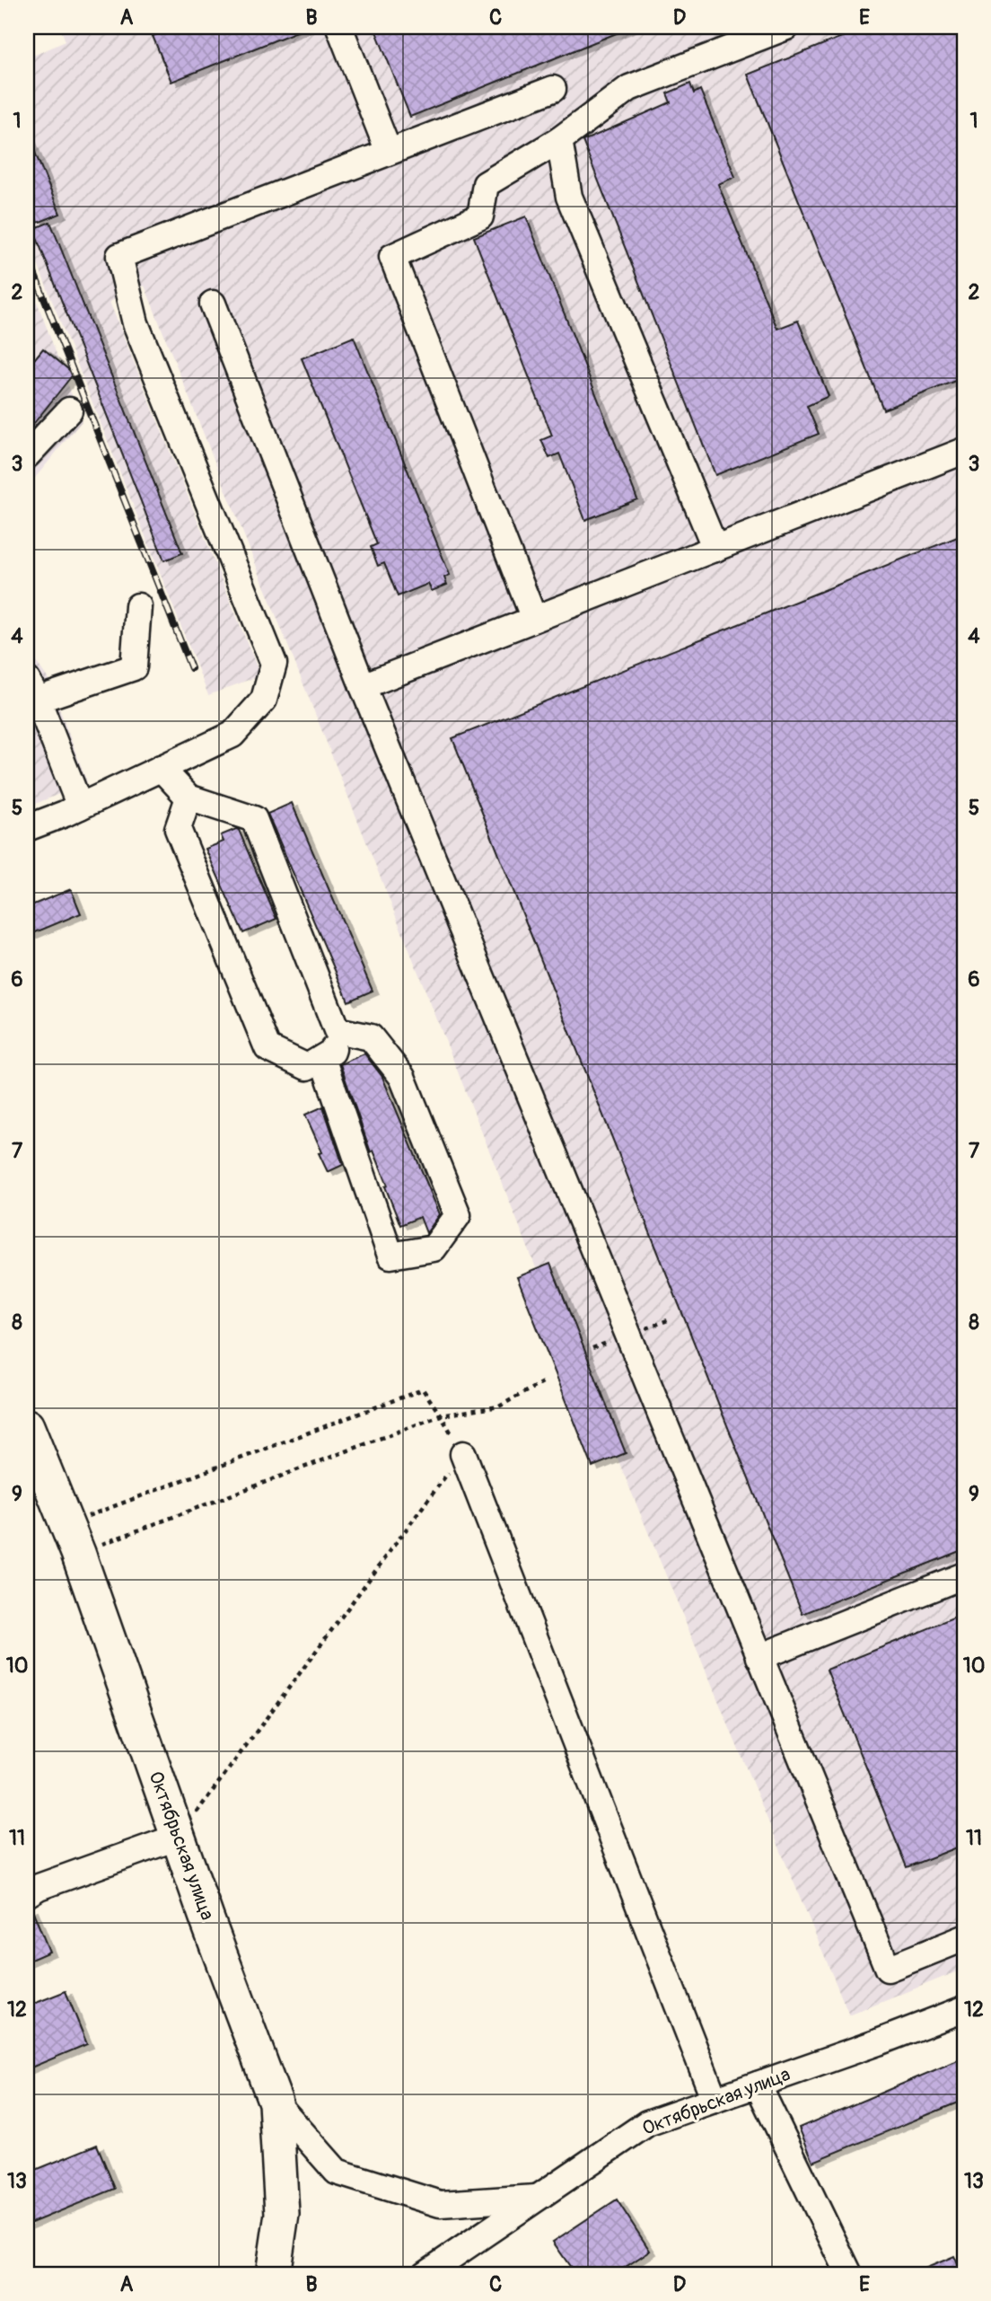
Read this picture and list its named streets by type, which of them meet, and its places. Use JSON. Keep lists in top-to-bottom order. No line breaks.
{"streets":{"main road":["Октябрьская улица"]},"grid":{"columns":["A","B","C","D","E"],"rows":["1","2","3","4","5","6","7","8","9","10","11","12","13"]}}
